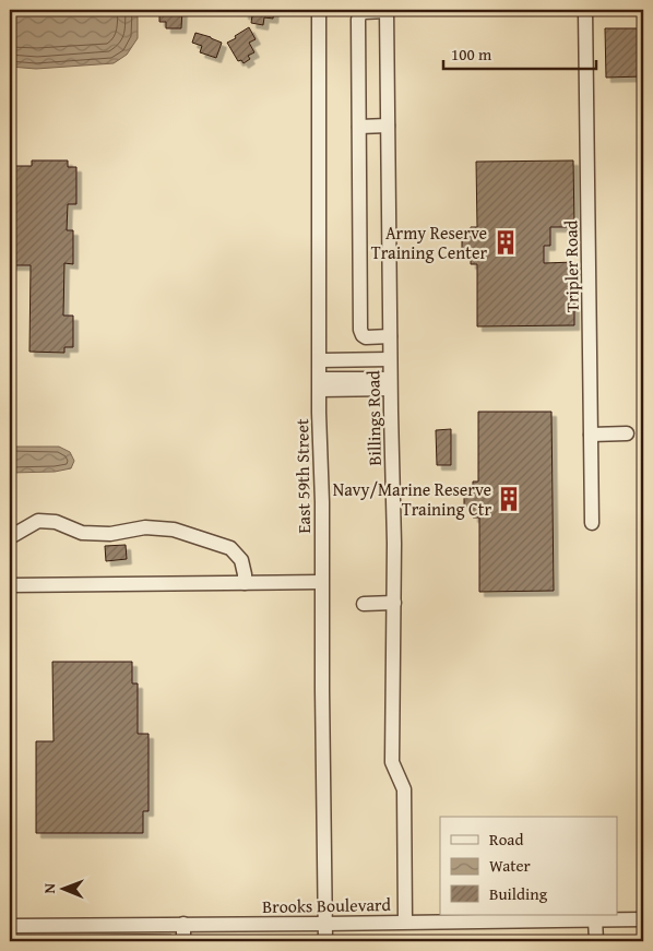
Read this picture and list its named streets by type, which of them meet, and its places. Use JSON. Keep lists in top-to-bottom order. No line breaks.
{"streets":{"street":["Tripler Road","Billings Road","East 59th Street","Brooks Boulevard"]},"crossings":[["Billings Road","Brooks Boulevard"],["East 59th Street","Brooks Boulevard"]],"places":{"building":["Army Reserve Training Center","Navy/Marine Reserve Training Ctr"]},"legend":["Road","Water","Building"],"scale_bar":"100 m","north":"left"}
